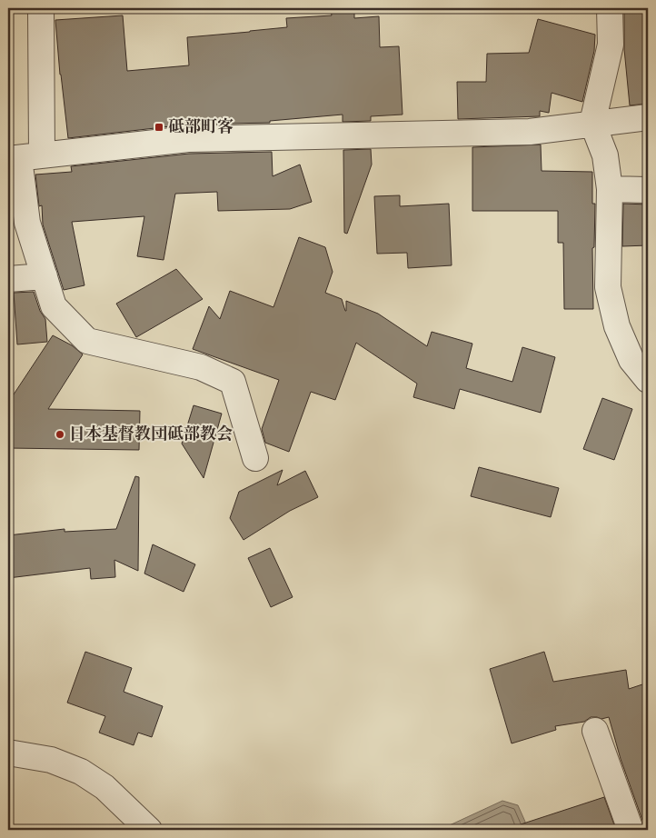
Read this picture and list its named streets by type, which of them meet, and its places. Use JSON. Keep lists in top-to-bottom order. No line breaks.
{"places":{"transit":["砥部町客"],"other":["日本基督教団砥部教会"]}}
